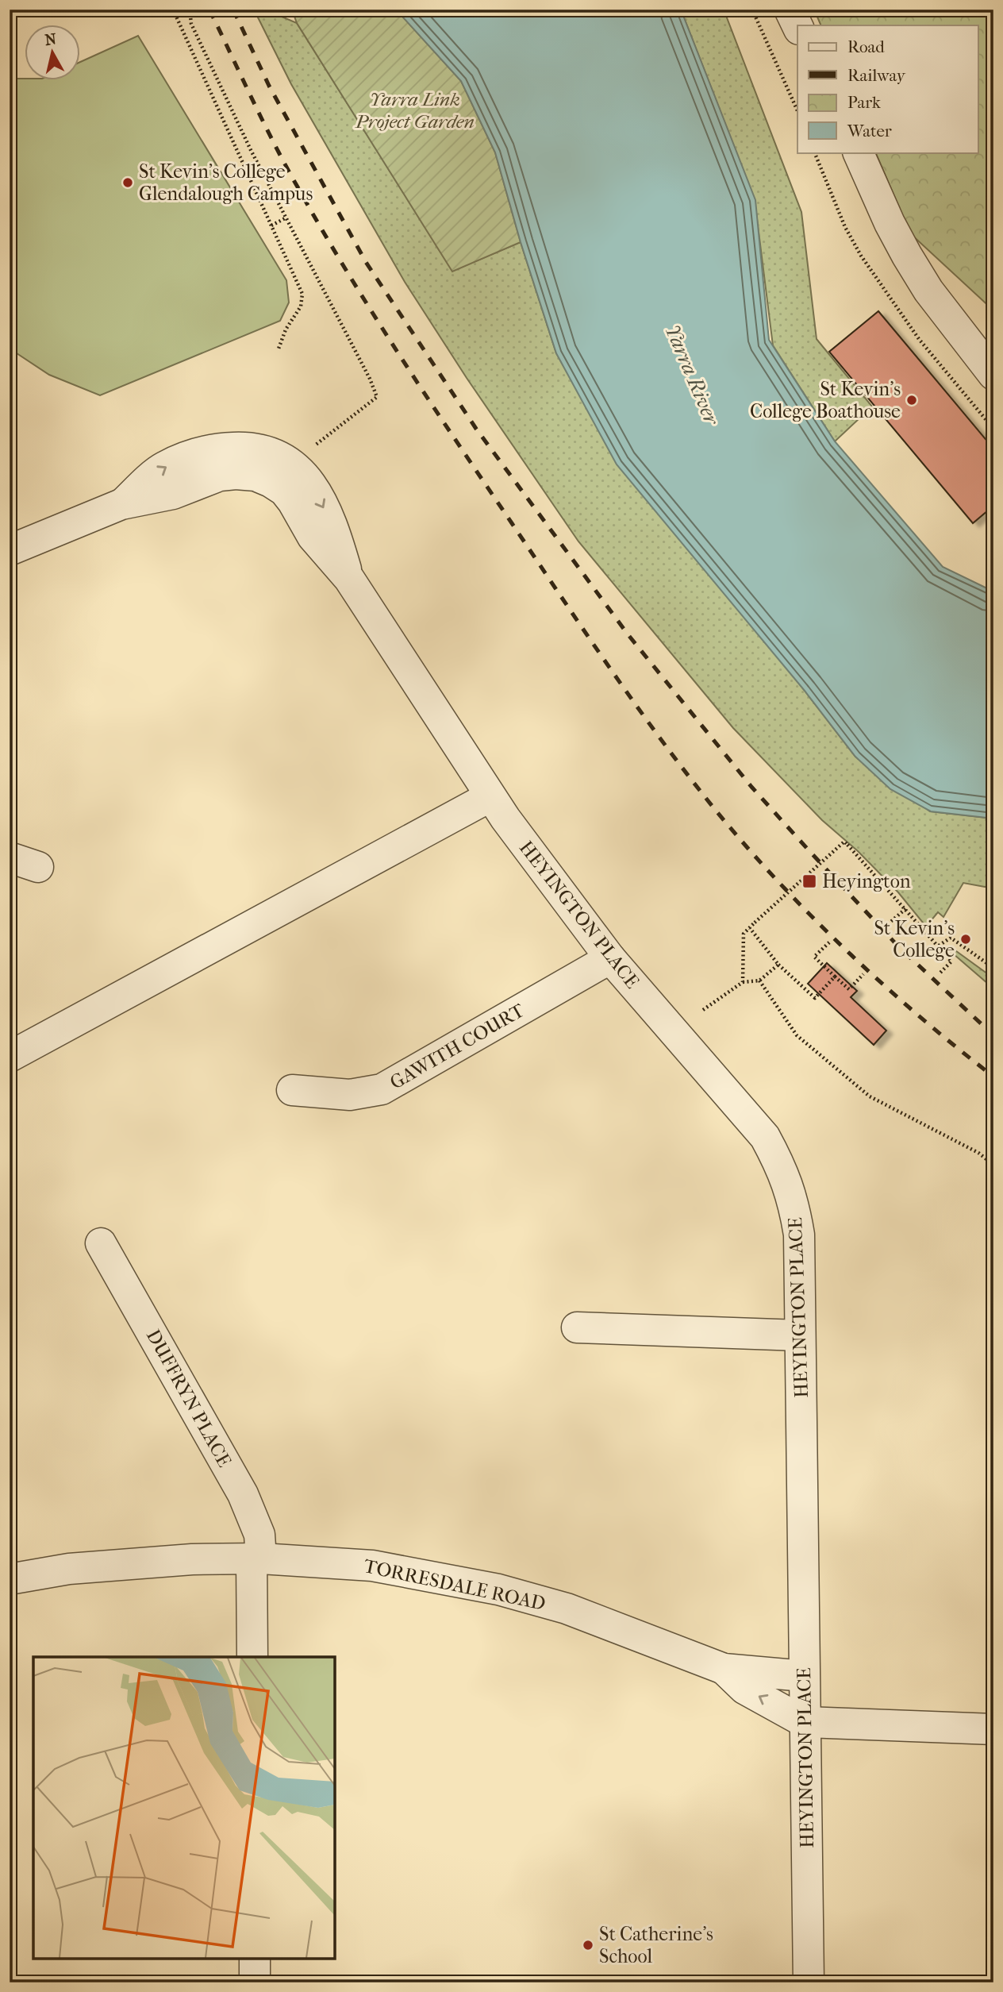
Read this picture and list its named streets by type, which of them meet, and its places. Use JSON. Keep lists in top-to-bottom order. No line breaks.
{"streets":{"street":["HEYINGTON PLACE","GAWITH COURT","DUFFRYN PLACE","TORRESDALE ROAD"]},"crossings":[["HEYINGTON PLACE","GAWITH COURT"],["HEYINGTON PLACE","TORRESDALE ROAD"],["DUFFRYN PLACE","TORRESDALE ROAD"]],"water":["Yarra River"],"parks":["Yarra Link Project Garden"],"places":{"other":["St Kevin's College Glendalough Campus","St Kevin's College Boathouse","St Kevin's College","St Catherine's School"],"transit":["Heyington"]},"legend":["Road","Railway","Park","Water"],"north":"top"}
